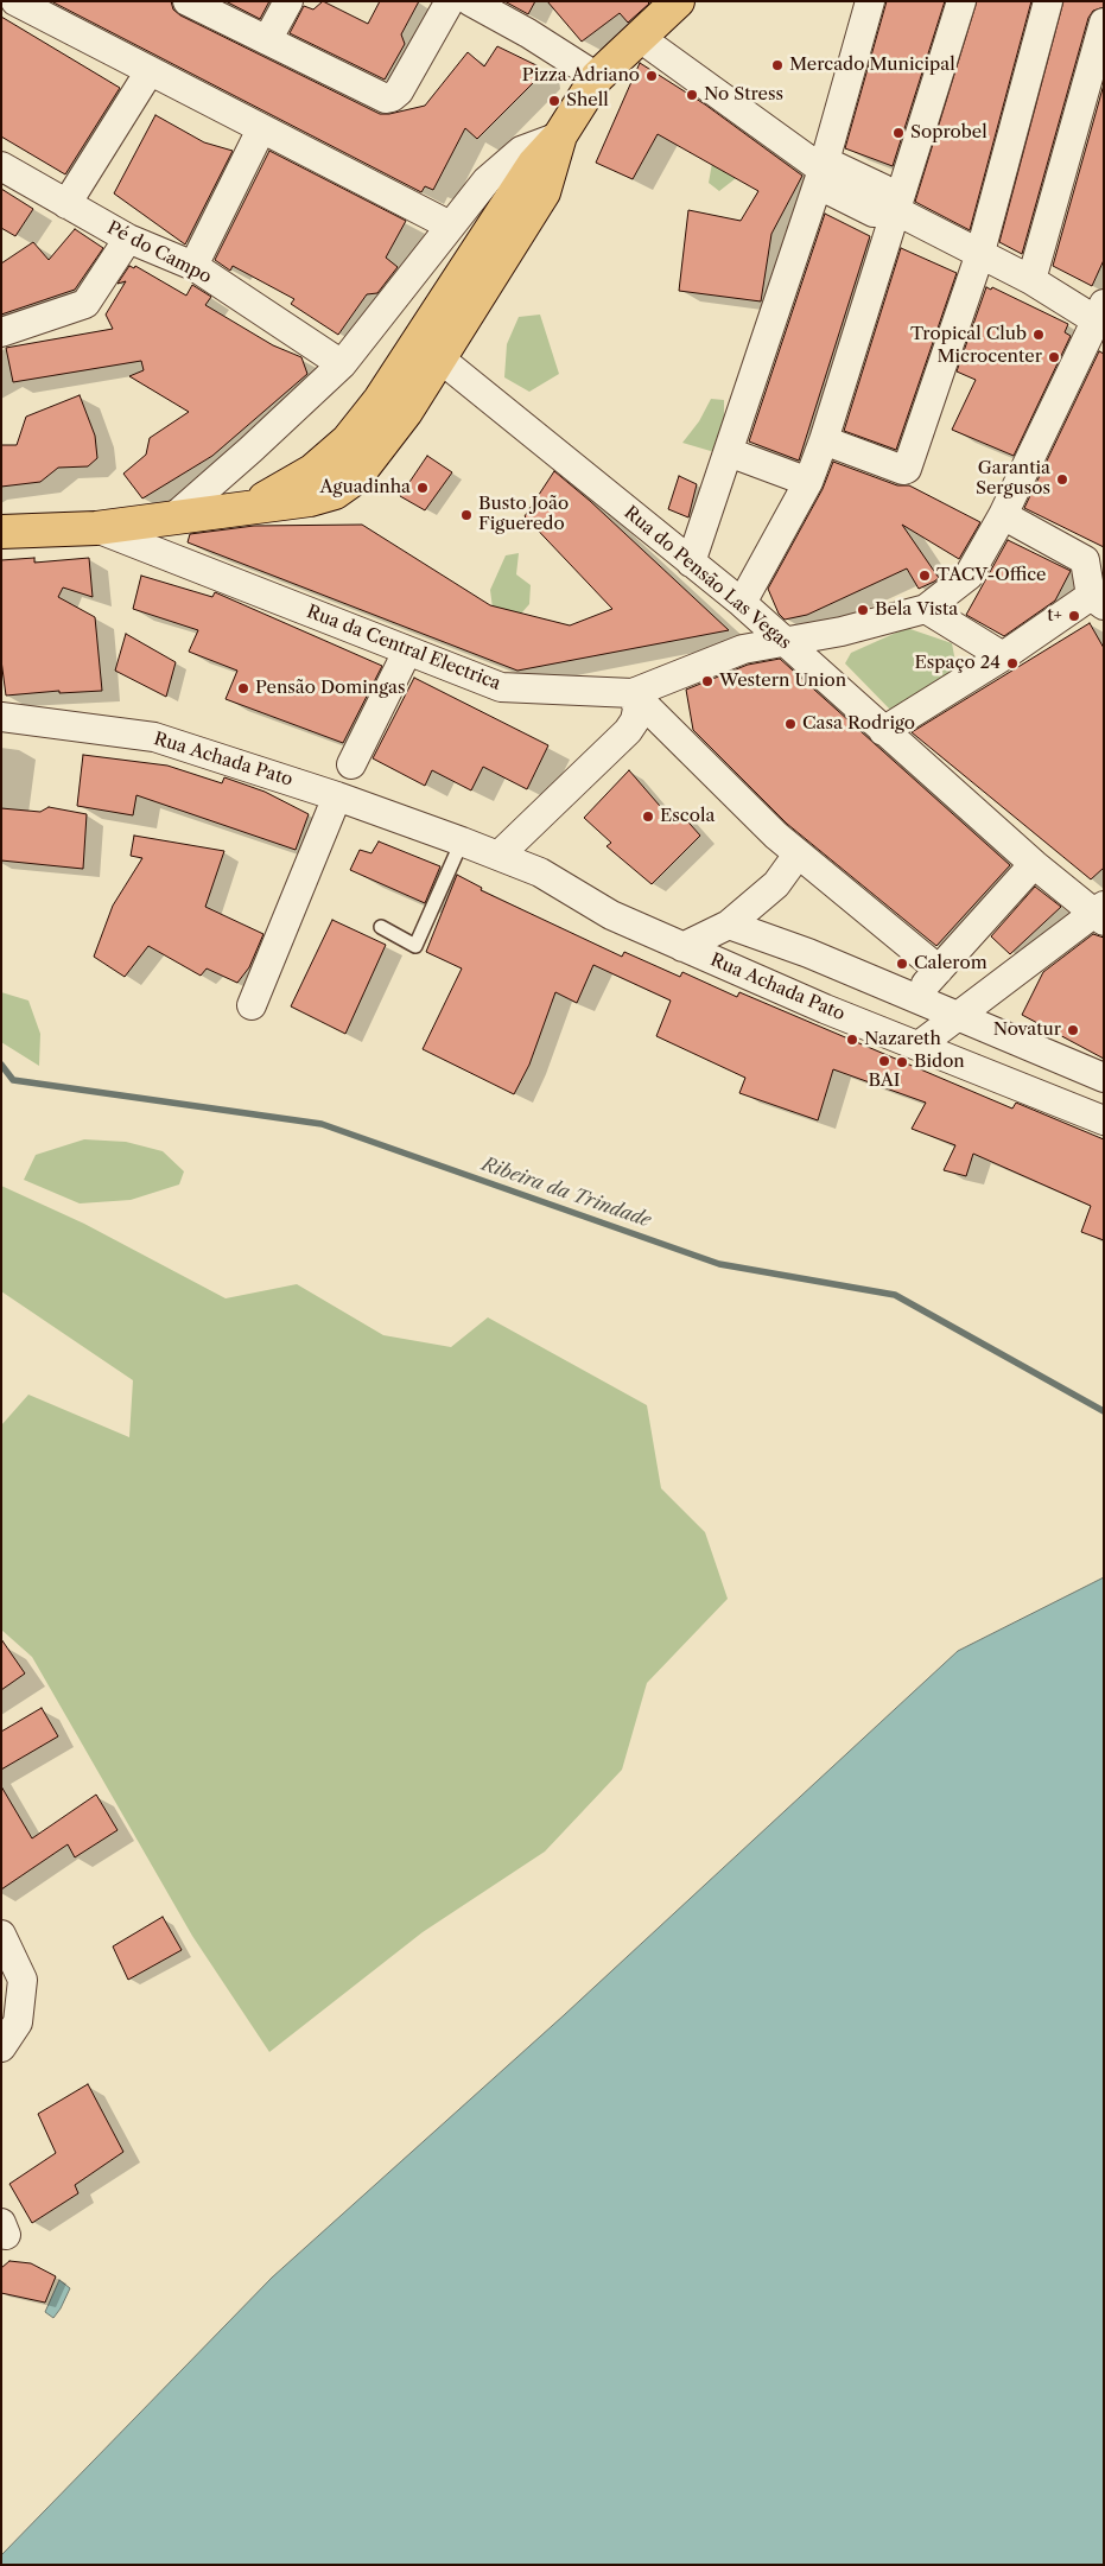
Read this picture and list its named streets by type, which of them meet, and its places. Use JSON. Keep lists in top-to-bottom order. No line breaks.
{"streets":{"street":["Pé do Campo","Rua do Pensão Las Vegas","Rua da Central Electrica","Rua Achada Pato"]},"crossings":[["Rua do Pensão Las Vegas","Rua da Central Electrica"]],"water":["Ribeira da Trindade"],"places":["Mercado Municipal","Pizza Adriano","No Stress","Shell","Soprobel","Tropical Club","Microcenter","Garantia Sergusos","Aguadinha","Busto João Figueredo","TACV-Office","Bela Vista","t+","Espaço 24","Western Union","Pensão Domingas","Casa Rodrigo","Escola","Calerom","Novatur","Nazareth","BAI","Bidon"]}
